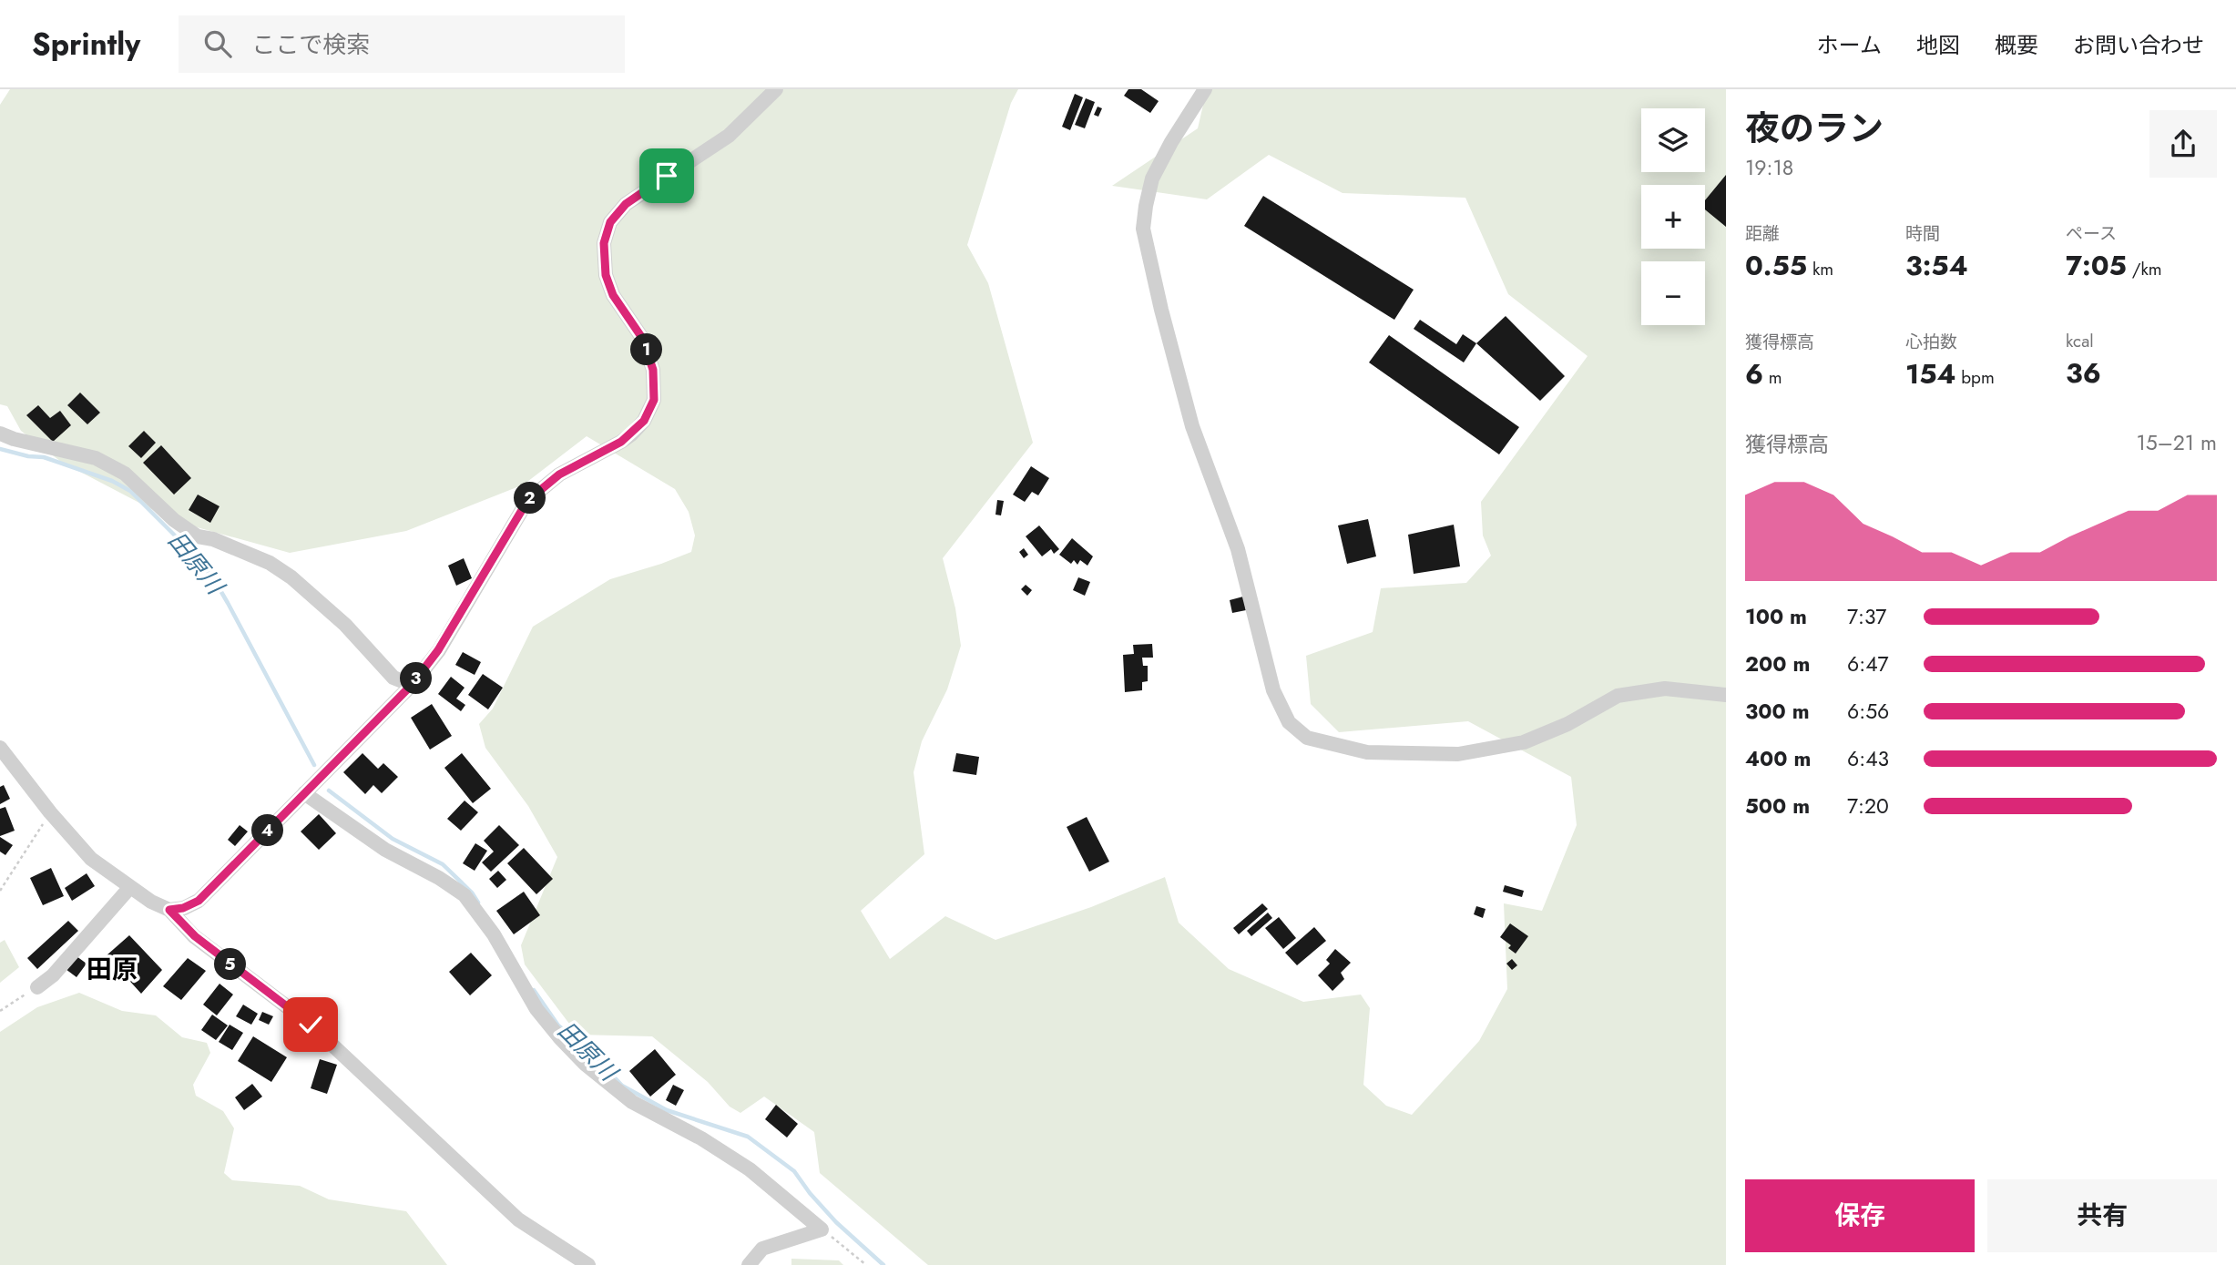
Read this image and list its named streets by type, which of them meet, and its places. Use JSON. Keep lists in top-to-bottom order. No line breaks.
{"districts":["田原"],"water":["田原川"],"page":{"header":"Sprintly","search":"ここで検索","nav":["ホーム","地図","概要","お問い合わせ"],"heading":["夜のラン","19:18"],"map_buttons":["+","−"],"stats":[["距離","0.55 km"],["時間","3:54"],["ペース","7:05 /km"],["獲得標高","6 m"],["心拍数","154 bpm"],["kcal","36"]],"pins":["1","2","3","4","5"],"chart":["獲得標高","15–21 m"],"list":[{"name":"100 m","note":"7:37"},{"name":"200 m","note":"6:47"},{"name":"300 m","note":"6:56"},{"name":"400 m","note":"6:43"},{"name":"500 m","note":"7:20"}],"buttons":["保存","共有"]}}
